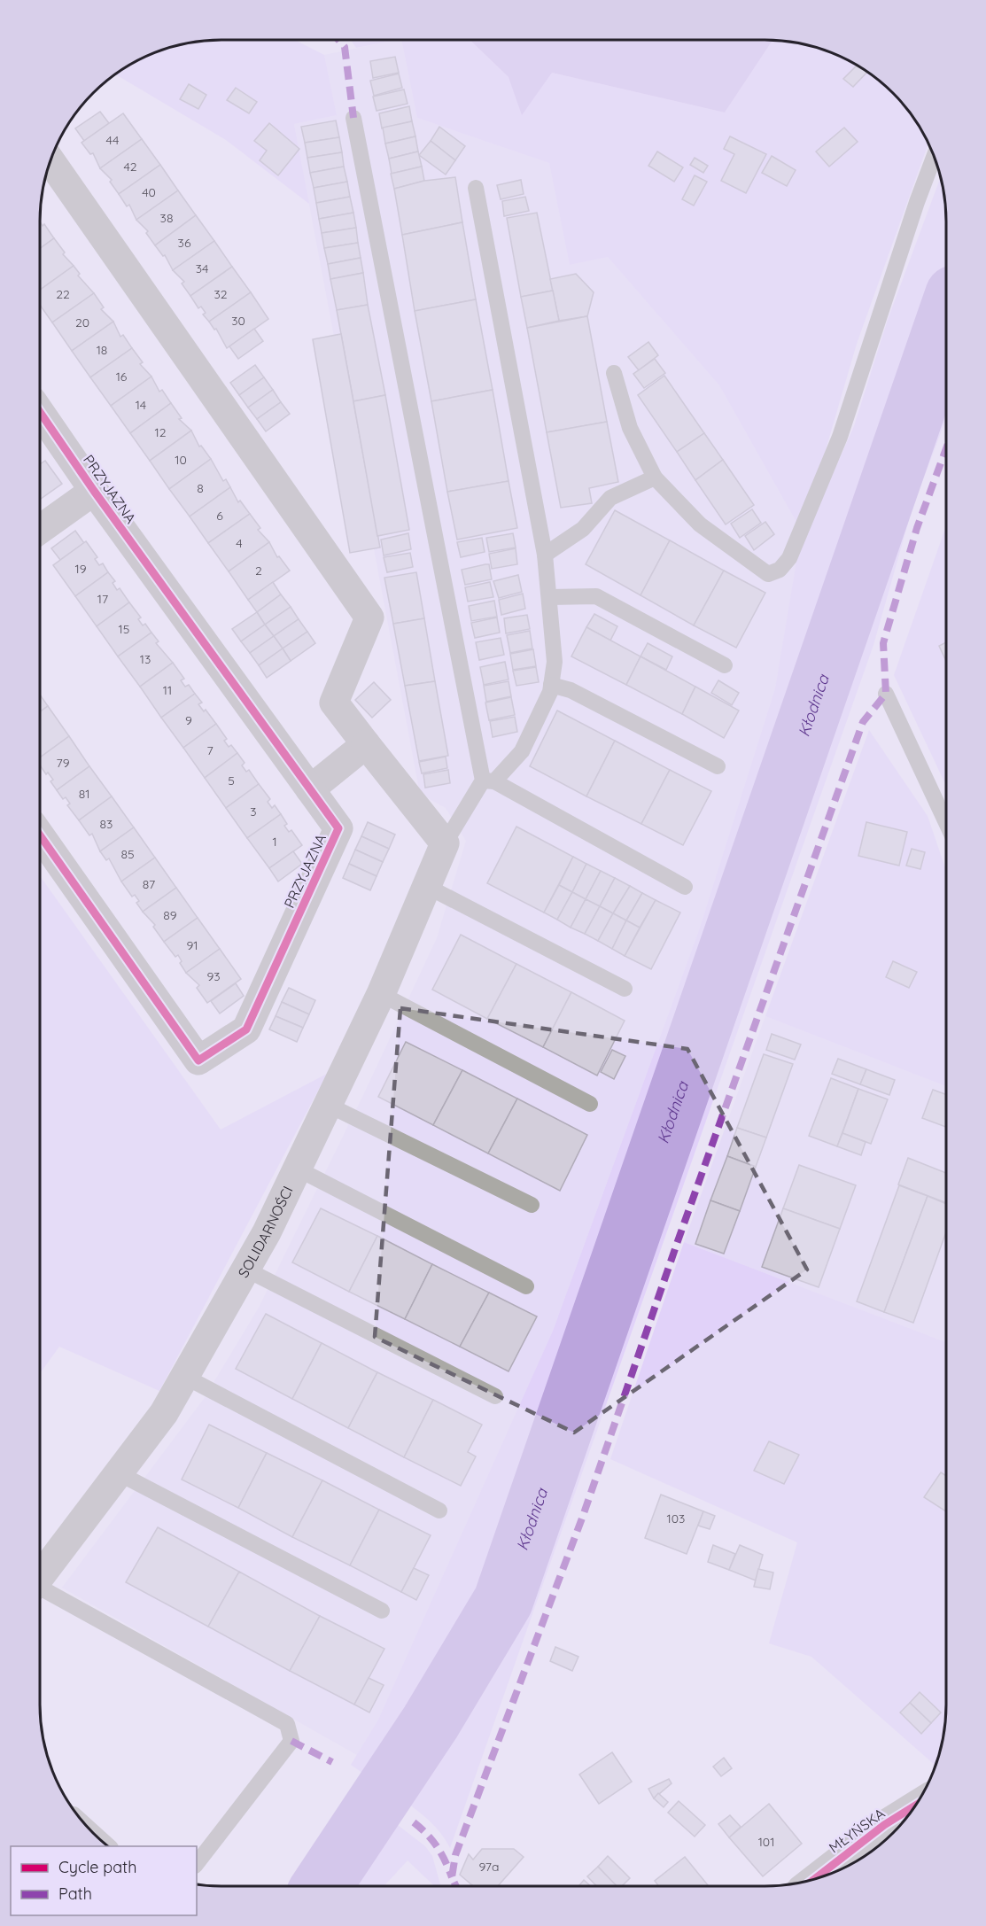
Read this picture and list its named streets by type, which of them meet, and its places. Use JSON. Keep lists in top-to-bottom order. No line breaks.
{"streets":{"street":["PRZYJAZNA","SOLIDARNOŚCI","MŁYŃSKA"]},"water":["Kłodnica"],"house_numbers":["44","42","40","38","36","34","22","32","30","20","18","16","14","12","10","8","6","4","19","2","17","15","13","11","9","7","79","5","81","3","83","1","85","87","89","91","93","103","101","97a"],"legend":["Cycle path","Path"]}
